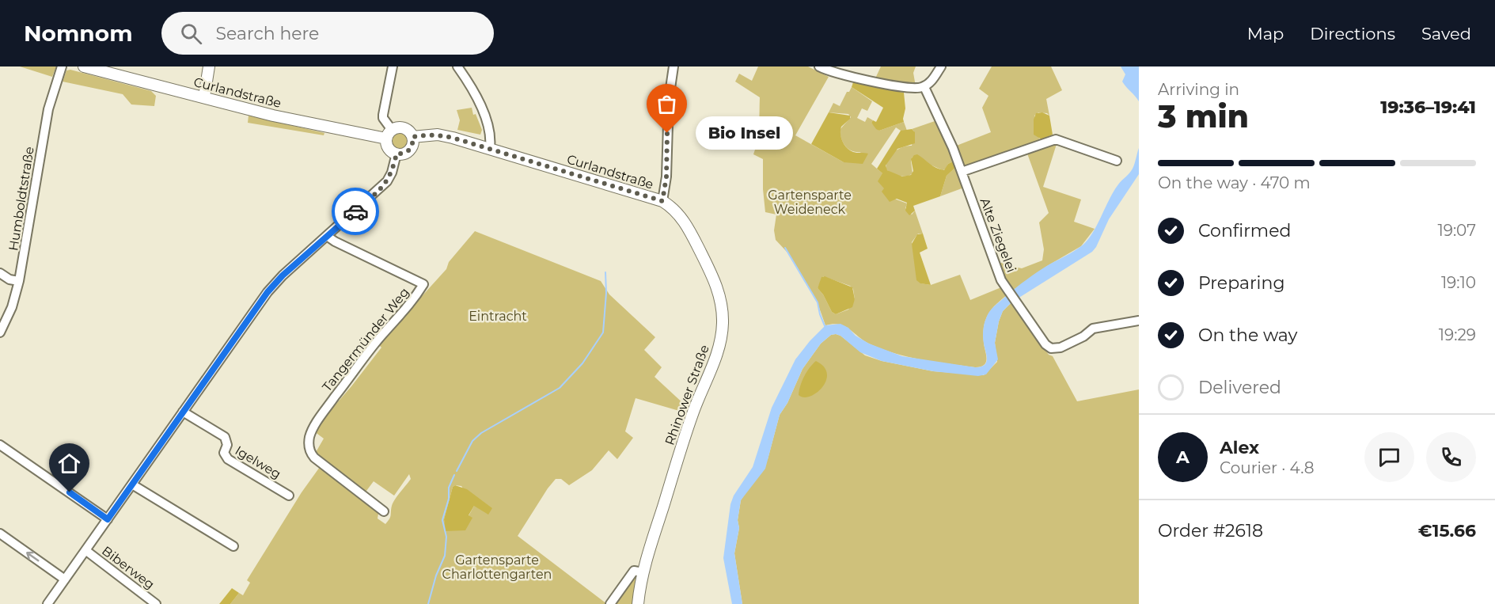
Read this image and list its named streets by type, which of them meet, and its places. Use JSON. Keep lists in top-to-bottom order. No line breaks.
{"streets":{"main road":["Curlandstraße","Rhinower Straße"],"street":["Humboldtstraße","Alte Ziegelei","Tangermünder Weg","Igelweg","Biberweg"]},"crossings":[["Curlandstraße","Rhinower Straße"]],"parks":["Gartensparte Weideneck","Eintracht","Gartensparte Charlottengarten"],"places":["Bio Insel"],"page":{"header":"Nomnom","search":"Search here","nav":["Map","Directions","Saved"],"heading":["3 min","Arriving in","19:36–19:41"],"panel":["Alex","Courier · 4.8","Order #2618","€15.66"],"bubble":"Bio Insel","bar":"On the way · 470 m","list":[["Confirmed","19:07"],["Preparing","19:10"],["On the way","19:29"],"Delivered"],"round":"A"}}
